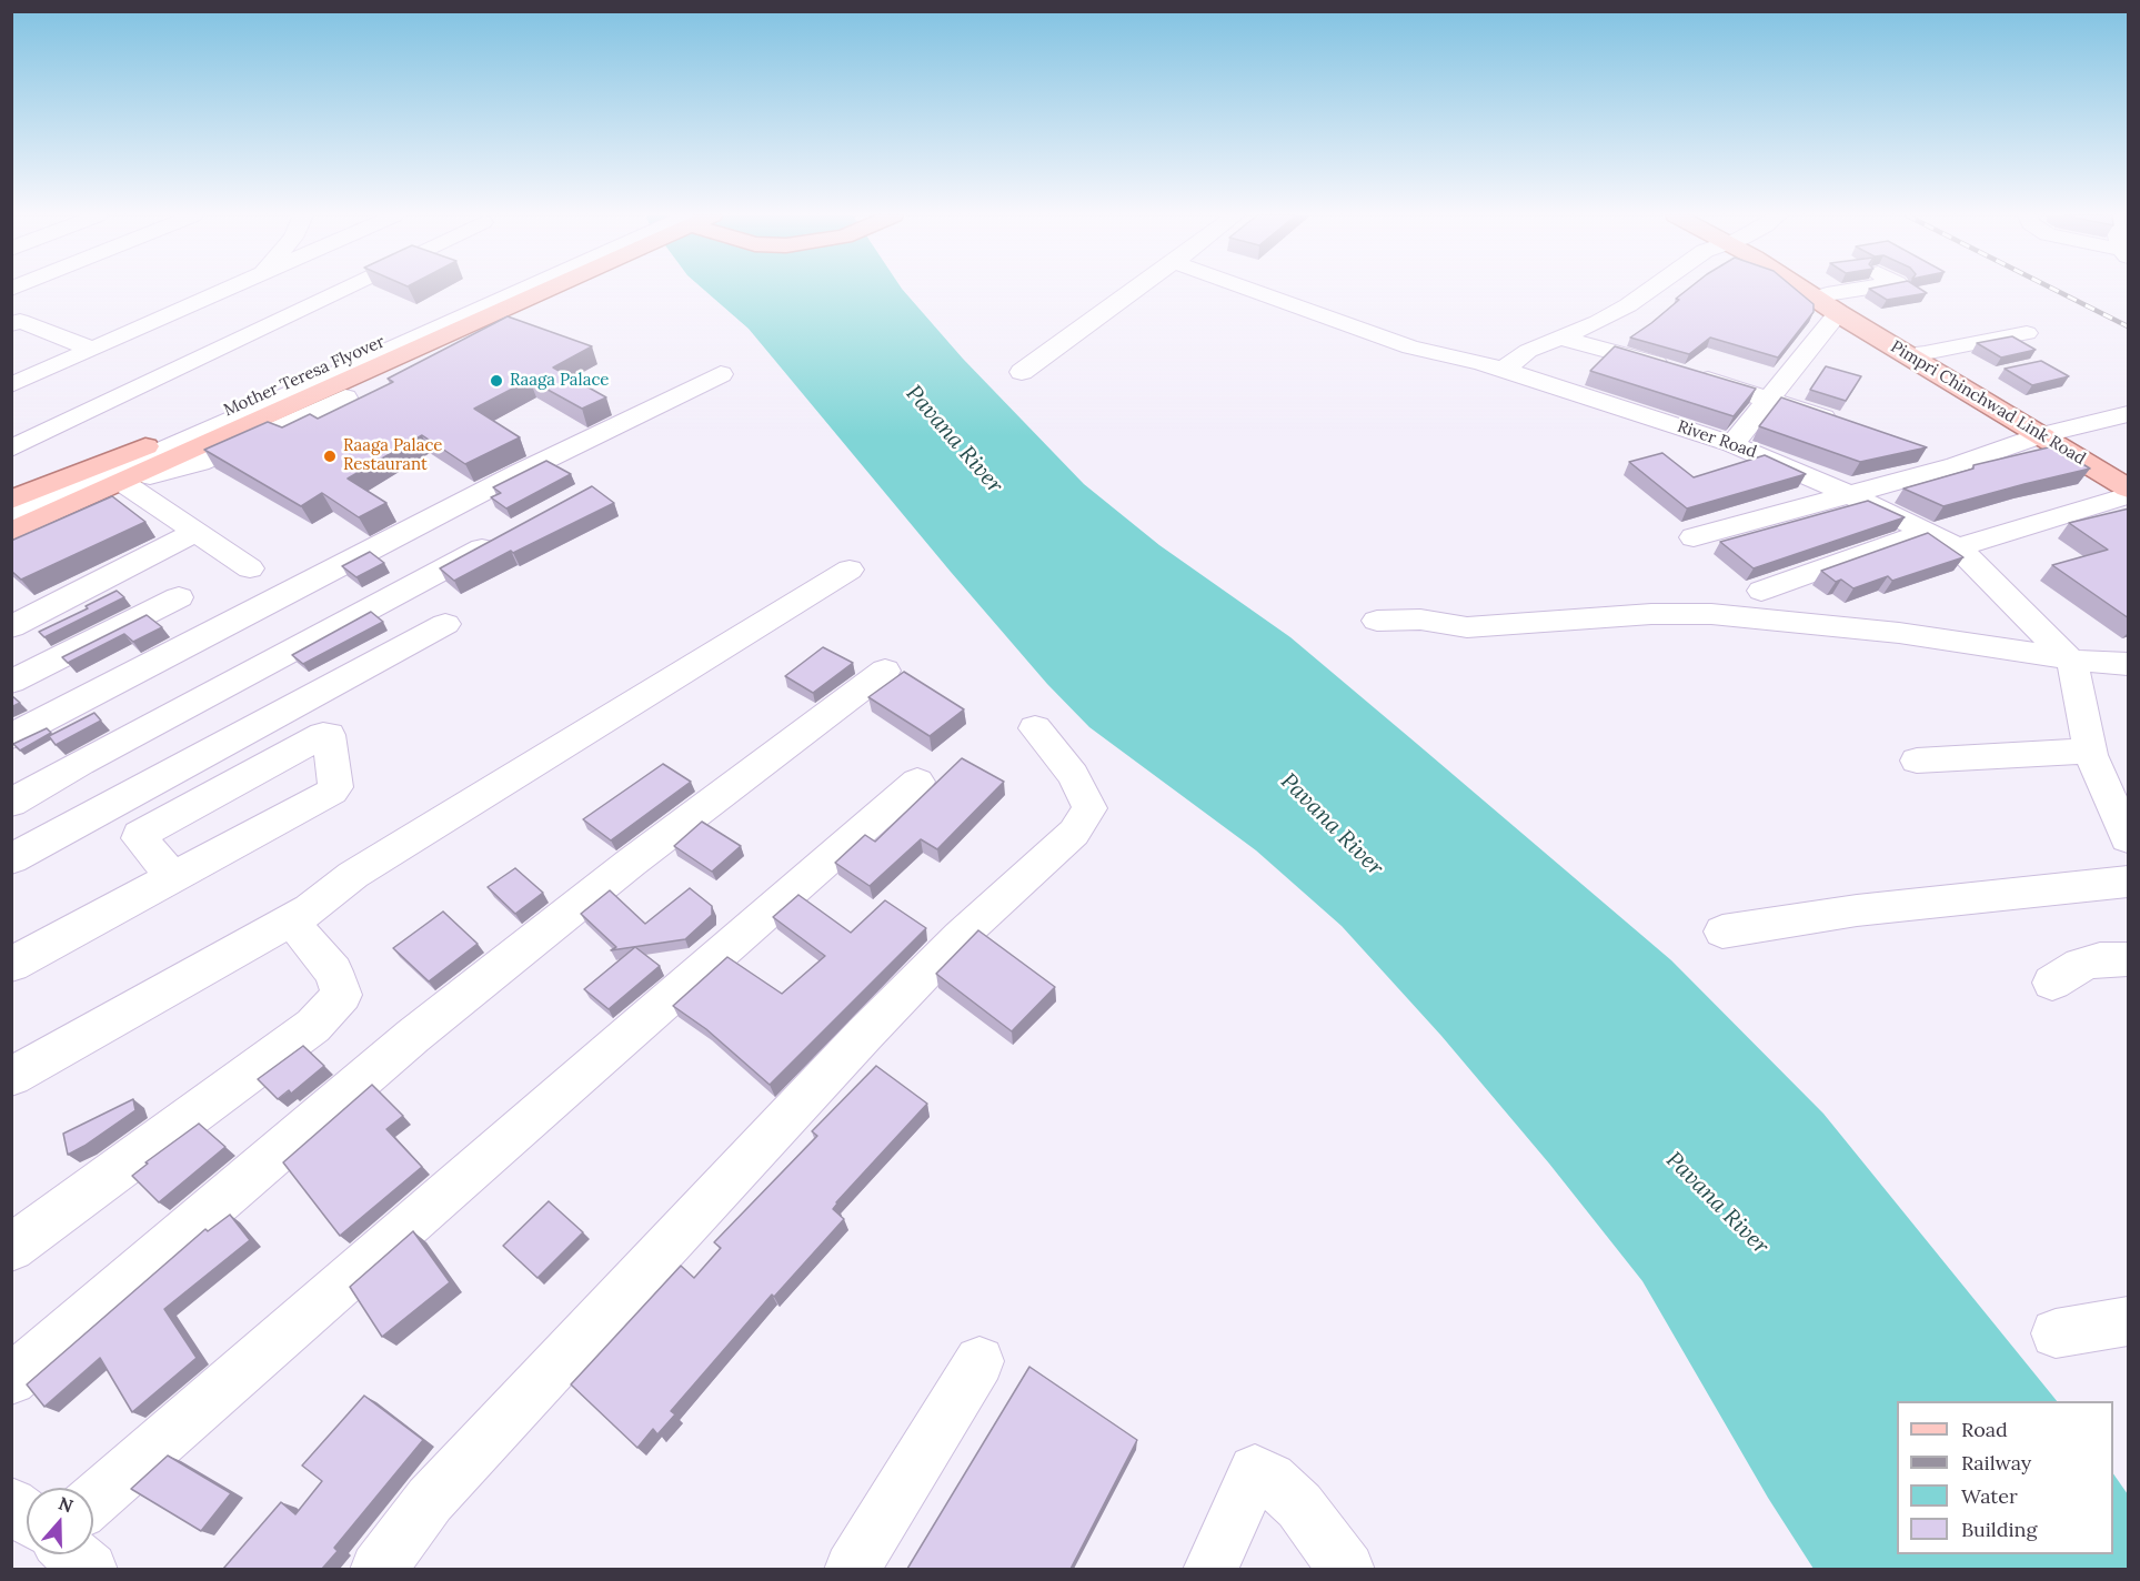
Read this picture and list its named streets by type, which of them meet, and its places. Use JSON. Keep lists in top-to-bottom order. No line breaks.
{"streets":{"main road":["Pimpri Chinchwad Link Road"],"street":["River Road"]},"water":["Pavana River"],"places":["Raaga Palace","Raaga Palace Restaurant"],"legend":["Road","Railway","Water","Building"],"north":"top"}
